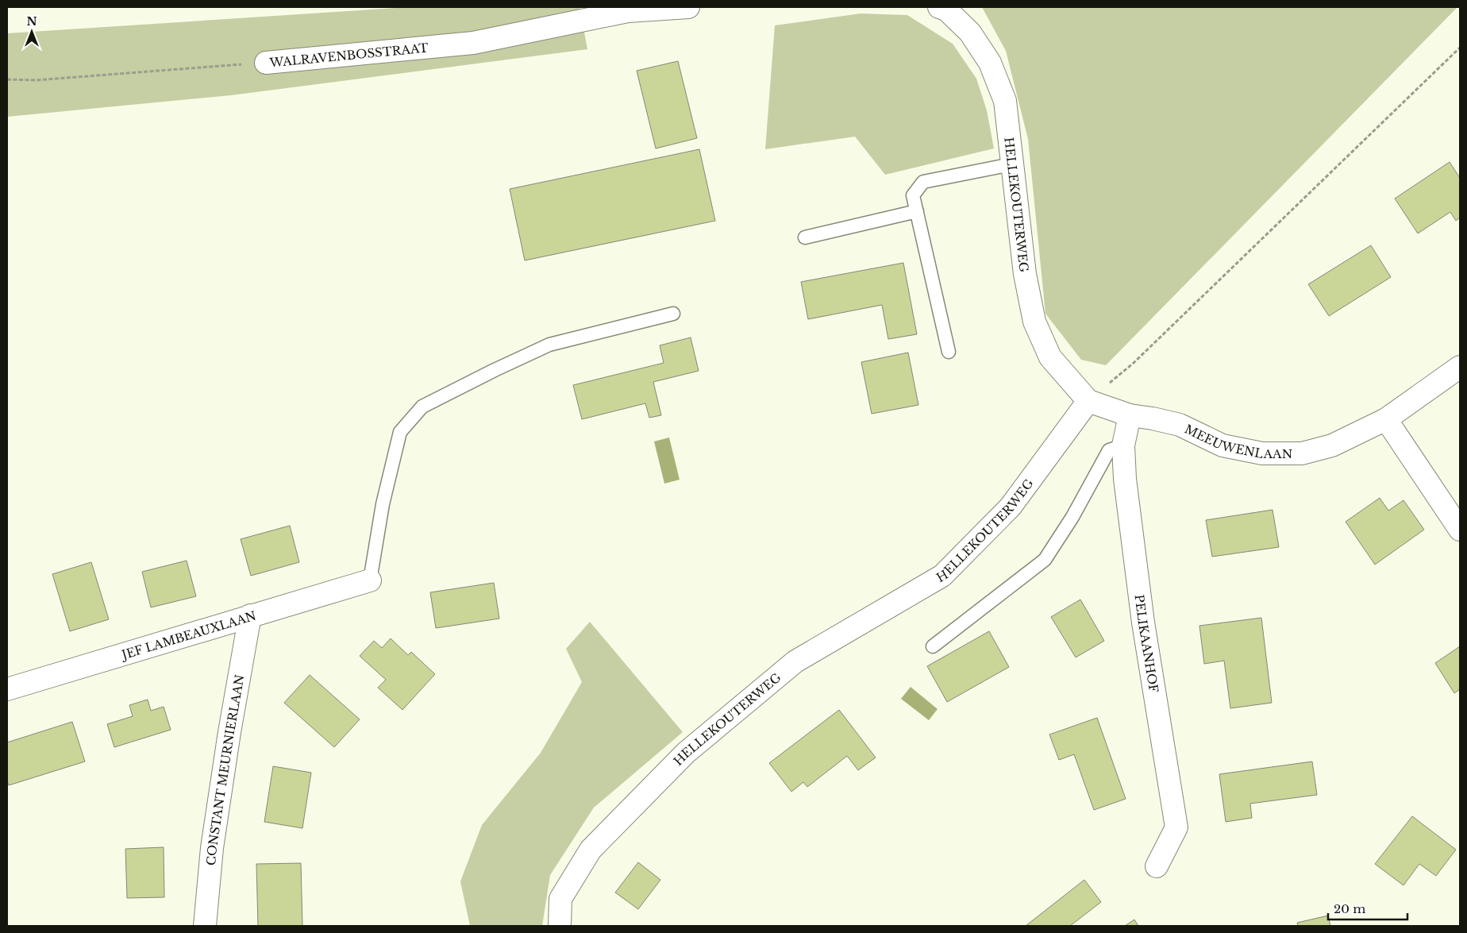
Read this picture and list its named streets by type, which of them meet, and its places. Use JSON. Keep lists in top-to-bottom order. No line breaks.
{"streets":{"street":["WALRAVENBOSSTRAAT","HELLEKOUTERWEG","MEEUWENLAAN","JEF LAMBEAUXLAAN","PELIKAANHOF","CONSTANT MEURNIERLAAN"]},"crossings":[["HELLEKOUTERWEG","MEEUWENLAAN"],["MEEUWENLAAN","PELIKAANHOF"],["JEF LAMBEAUXLAAN","CONSTANT MEURNIERLAAN"]],"scale_bar":"20 m","north":"top"}
